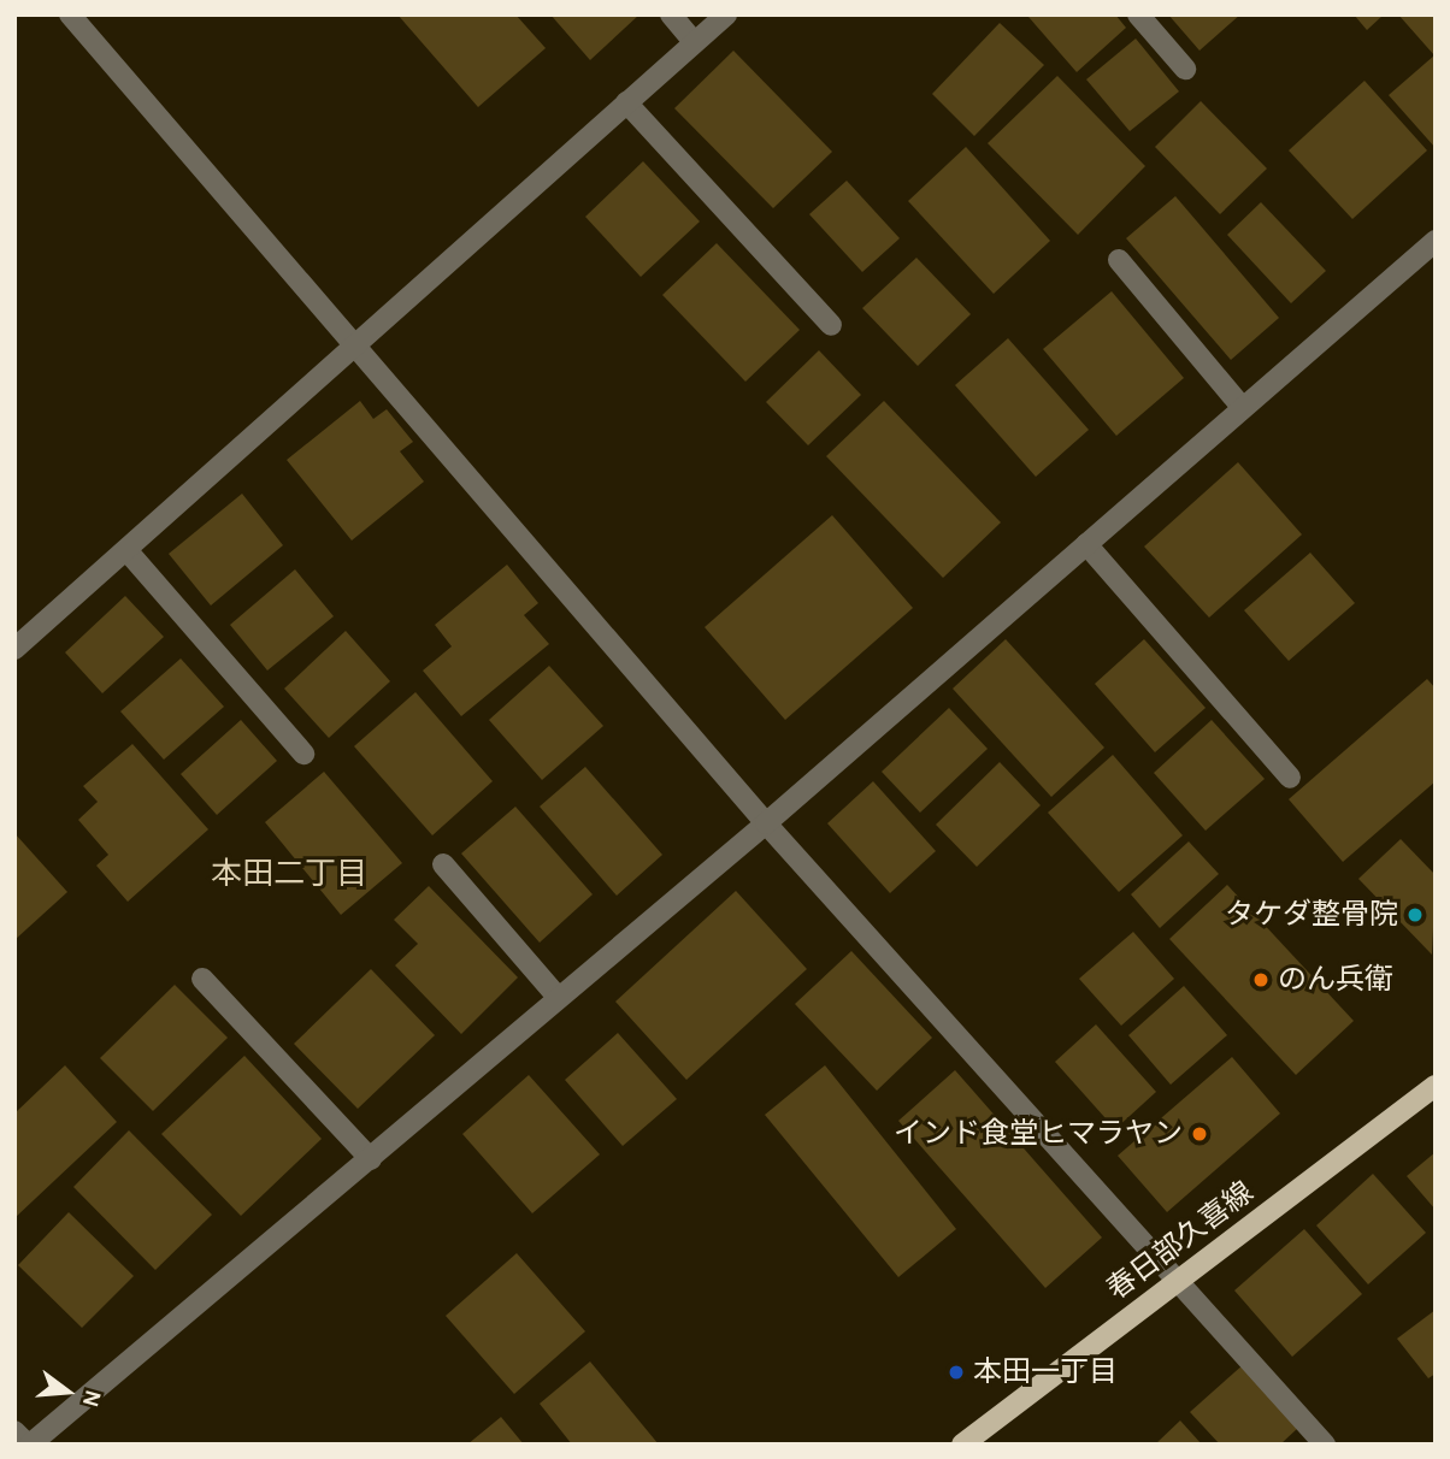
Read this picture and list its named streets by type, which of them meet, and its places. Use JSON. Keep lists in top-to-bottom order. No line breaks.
{"streets":{"main road":["春日部久喜線"]},"districts":["本田二丁目"],"places":["タケダ整骨院","のん兵衛","インド食堂ヒマラヤン","本田一丁目"],"north":"right"}
